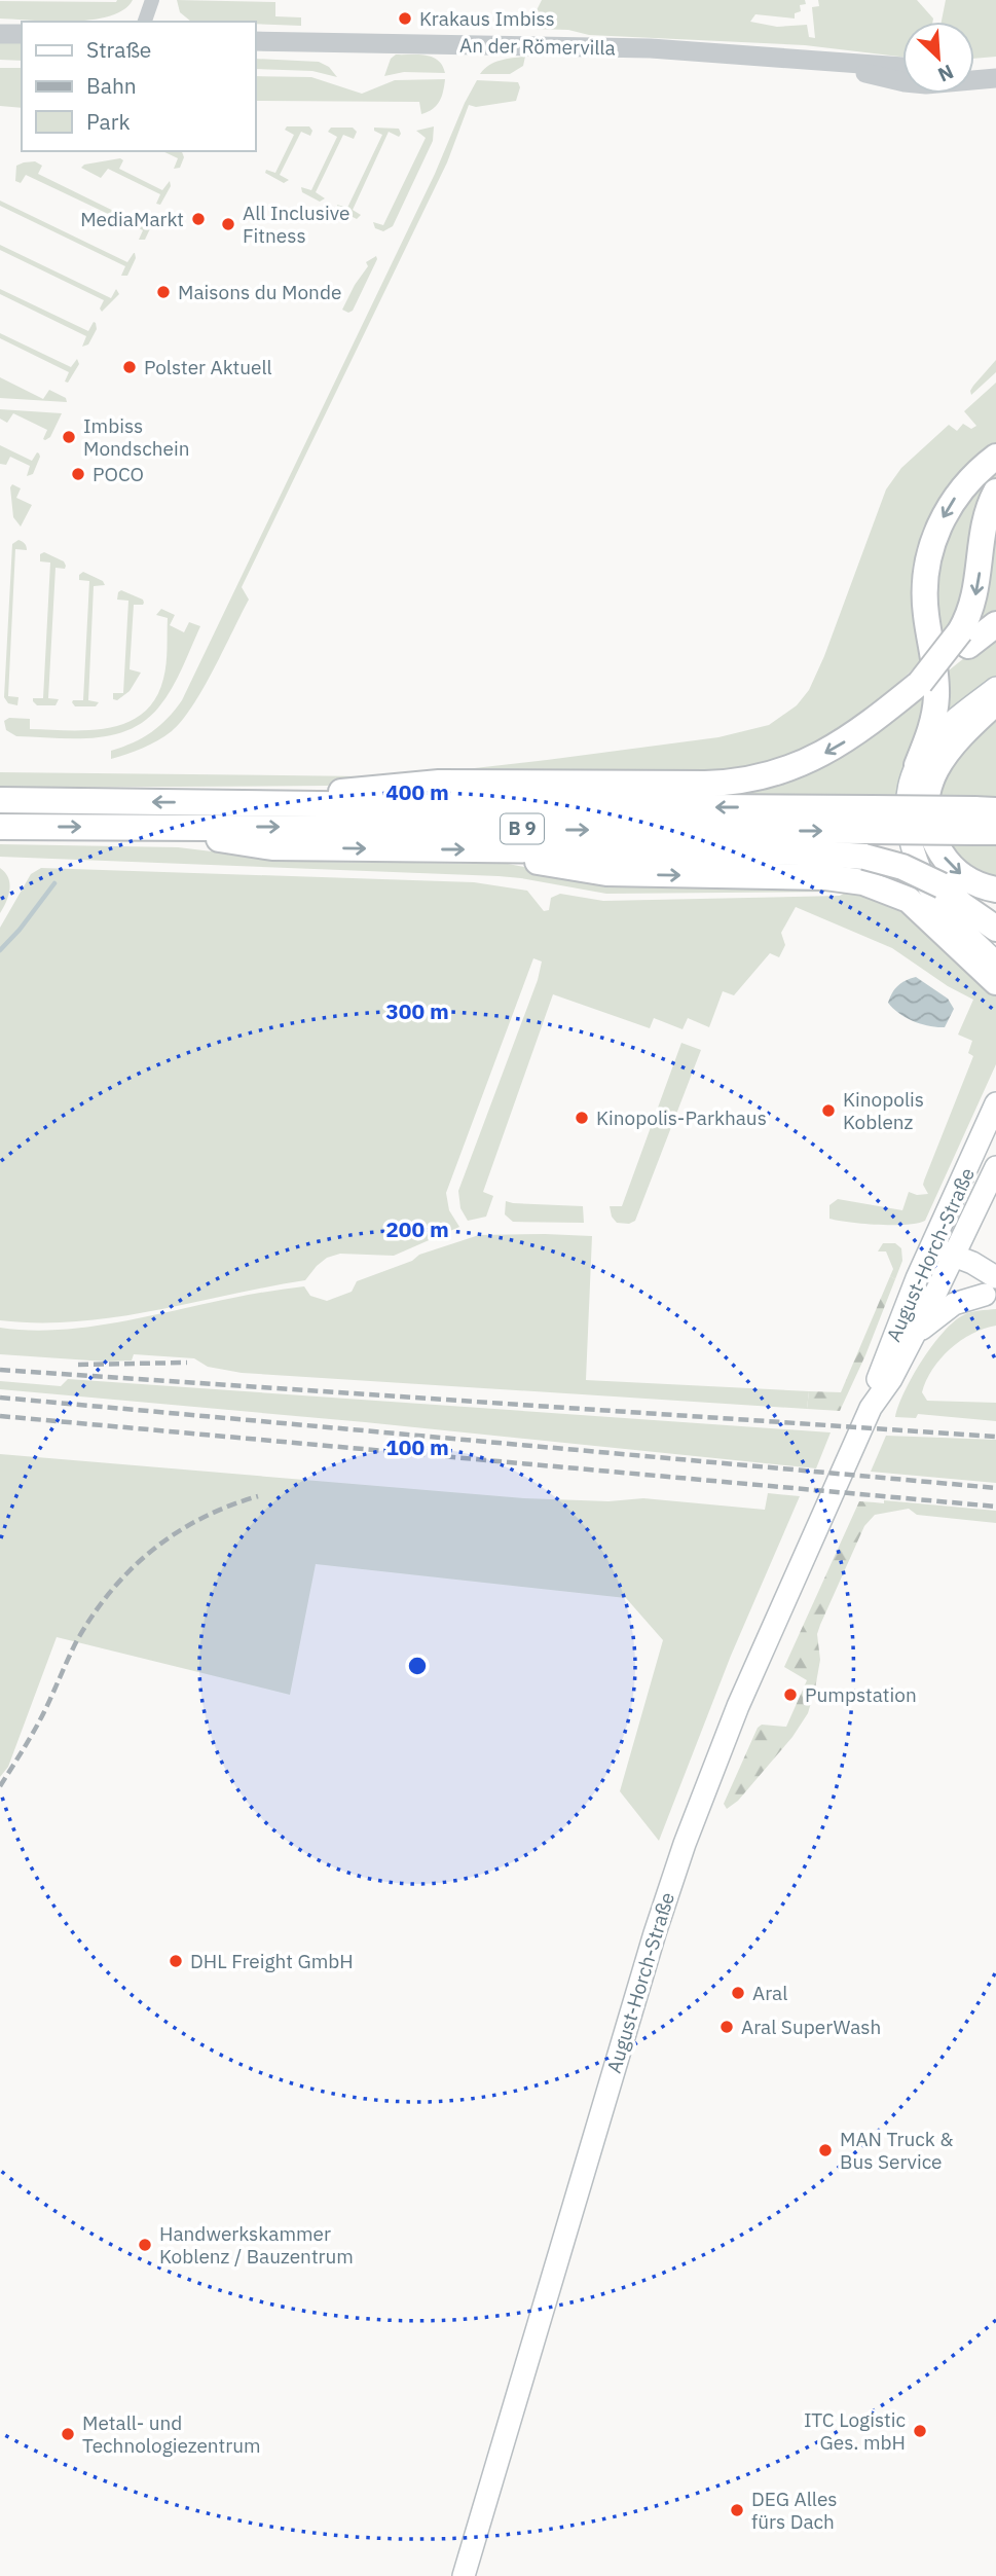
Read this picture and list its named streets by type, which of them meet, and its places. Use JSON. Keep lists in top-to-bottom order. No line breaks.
{"streets":{"highway":["B 9"],"main road":["August-Horch-Straße"],"street":["An der Römervilla"]},"places":["Krakaus Imbiss","MediaMarkt","All Inclusive Fitness","Maisons du Monde","Polster Aktuell","Imbiss Mondschein","POCO","Kinopolis Koblenz","Kinopolis-Parkhaus","Pumpstation","DHL Freight GmbH","Aral","Aral SuperWash","MAN Truck & Bus Service","Handwerkskammer Koblenz / Bauzentrum","ITC Logistic Ges. mbH","Metall- und Technologiezentrum","DEG Alles fürs Dach"],"legend":["Straße","Bahn","Park"],"north":"bottom right","rings":["400 m","300 m","200 m","100 m"]}
